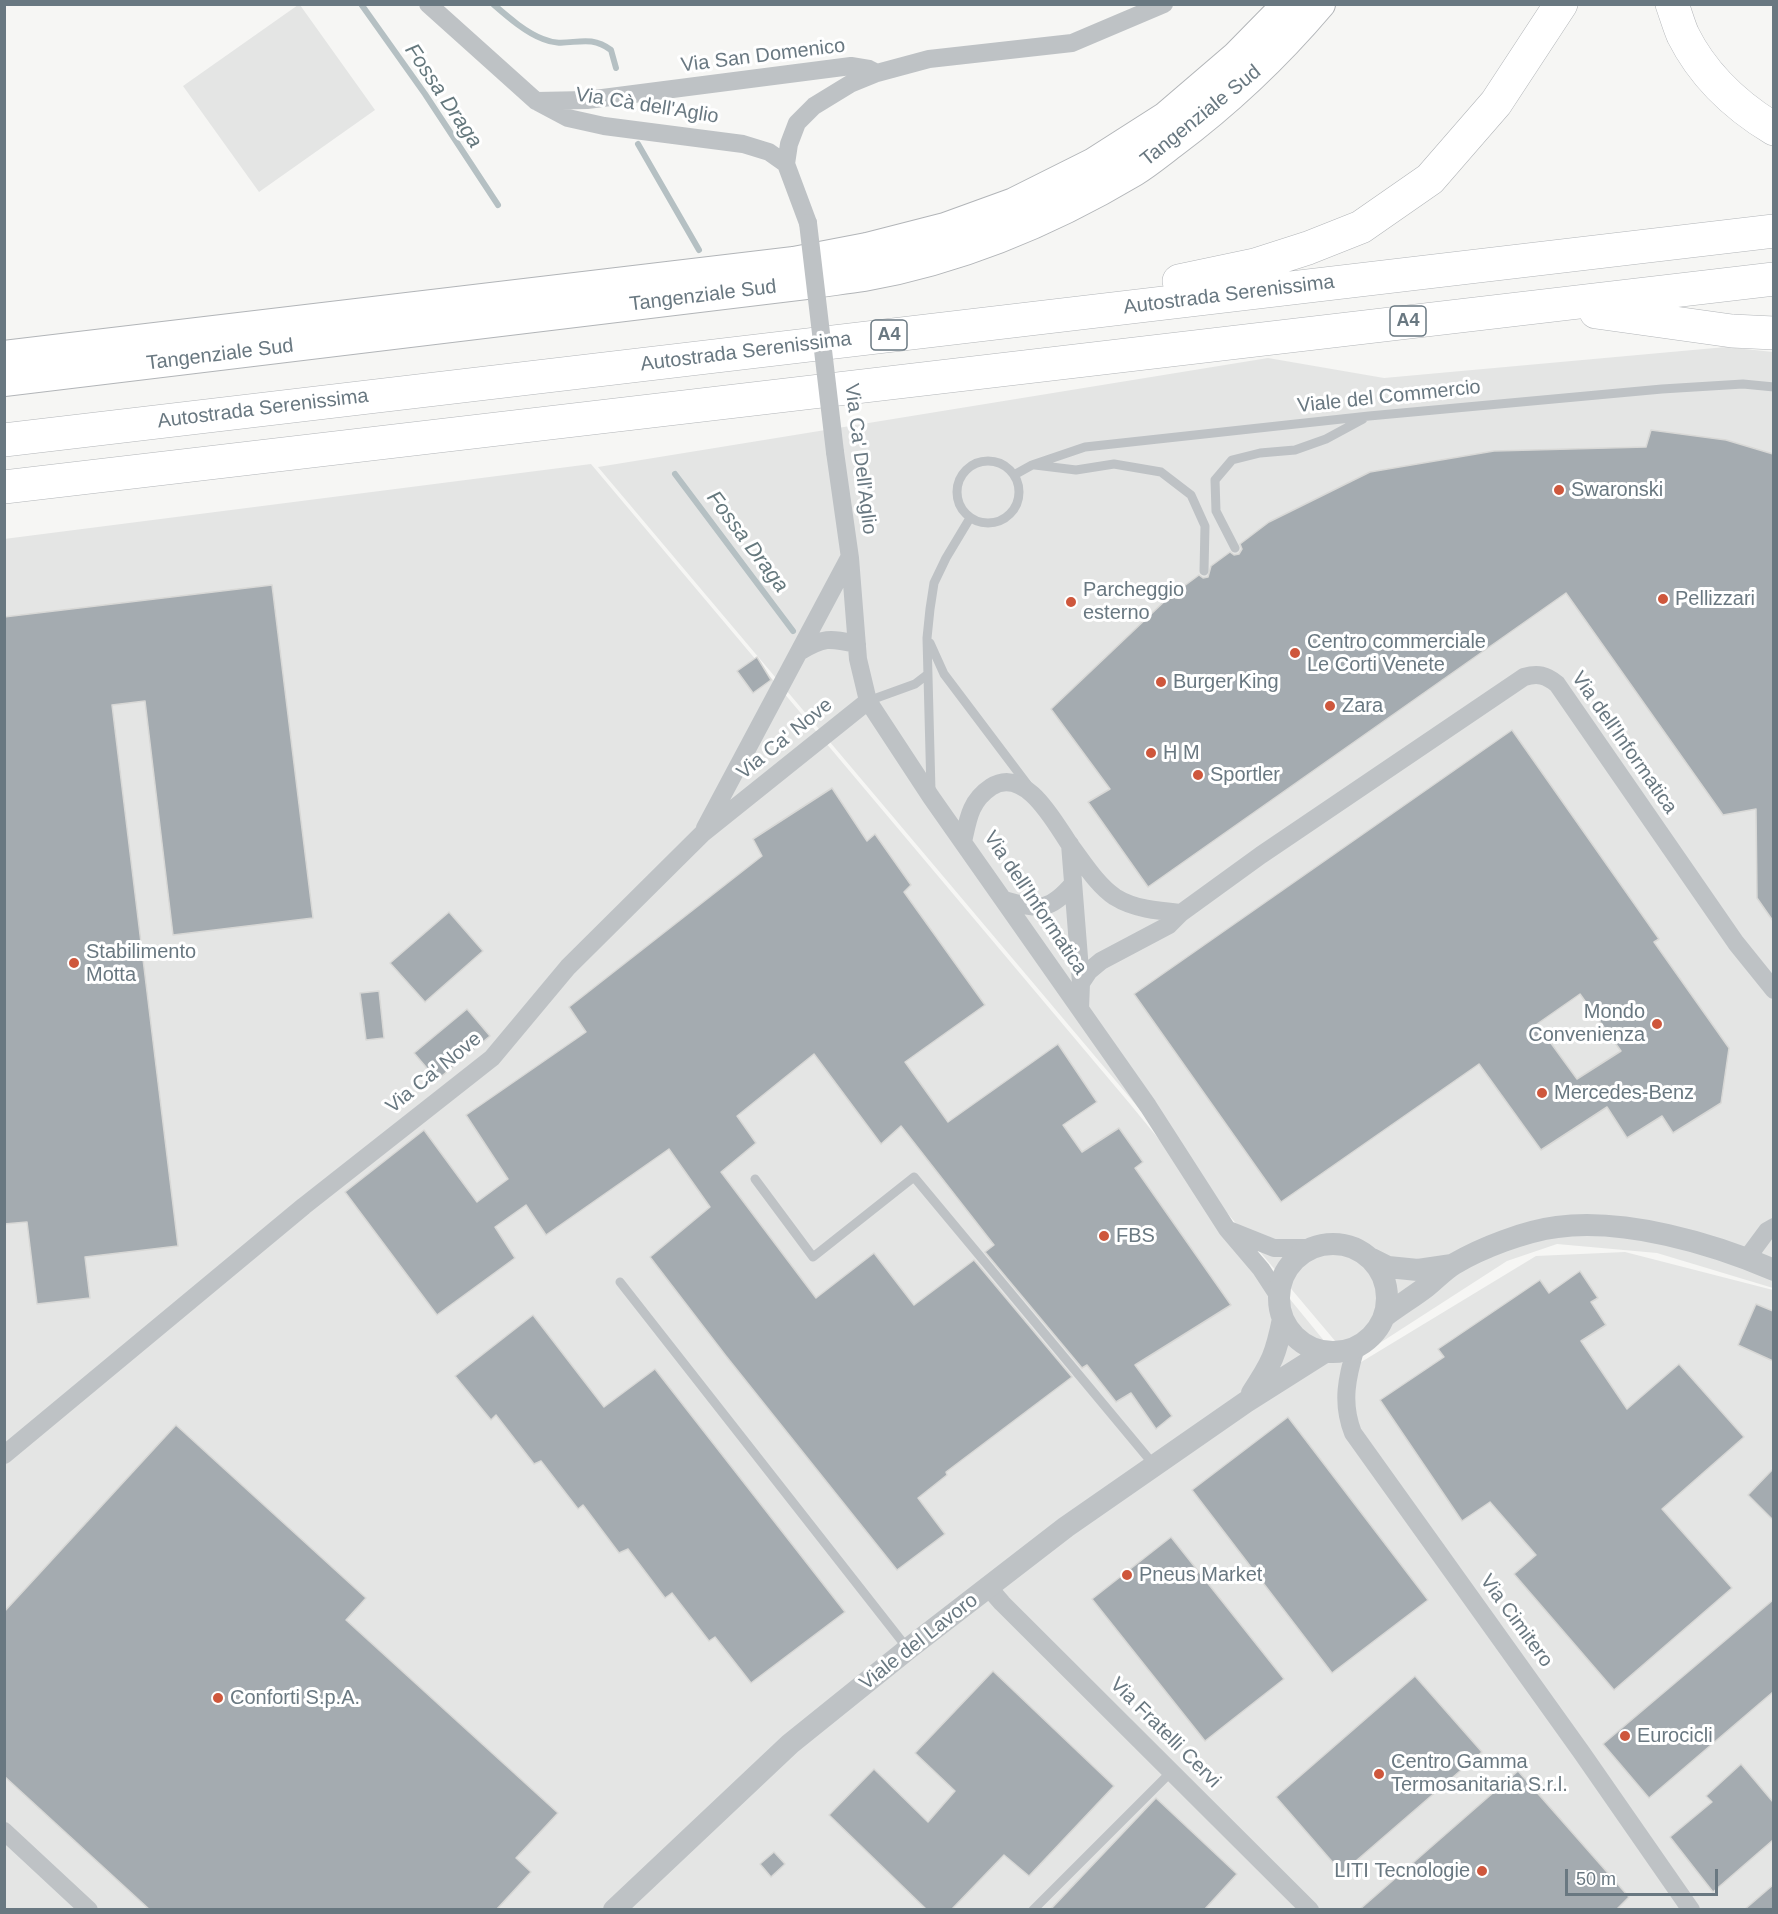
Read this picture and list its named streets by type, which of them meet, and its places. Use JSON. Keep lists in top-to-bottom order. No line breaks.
{"streets":{"highway":["Tangenziale Sud","Autostrada Serenissima","A4"],"street":["Via San Domenico","Via Cà dell'Aglio","Via Ca' Dell'Aglio","Via Ca' Nove","Via dell'Informatica","Via Cimitero","Viale del Lavoro","Via Fratelli Cervi"],"lane":["Viale del Commercio"]},"crossings":[["Via San Domenico","Via Cà dell'Aglio"],["Via Cà dell'Aglio","Via Ca' Dell'Aglio"],["Autostrada Serenissima","A4"],["Via Ca' Dell'Aglio","Via Ca' Nove"],["Via Ca' Dell'Aglio","Via dell'Informatica"],["Via dell'Informatica","Via Cimitero"],["Via dell'Informatica","Viale del Lavoro"],["Via Cimitero","Viale del Lavoro"],["Viale del Lavoro","Via Fratelli Cervi"]],"water":["Fossa Draga"],"places":["Swaronski","Pellizzari","Parcheggio esterno","Centro commerciale Le Corti Venete","Burger King","Zara","H M","Sportler","Stabilimento Motta","Mondo Convenienza","Mercedes-Benz","FBS","Pneus Market","Conforti S.p.A.","Eurocicli","Centro Gamma Termosanitaria S.r.l.","LITI Tecnologie"],"scale_bar":"50 m"}
